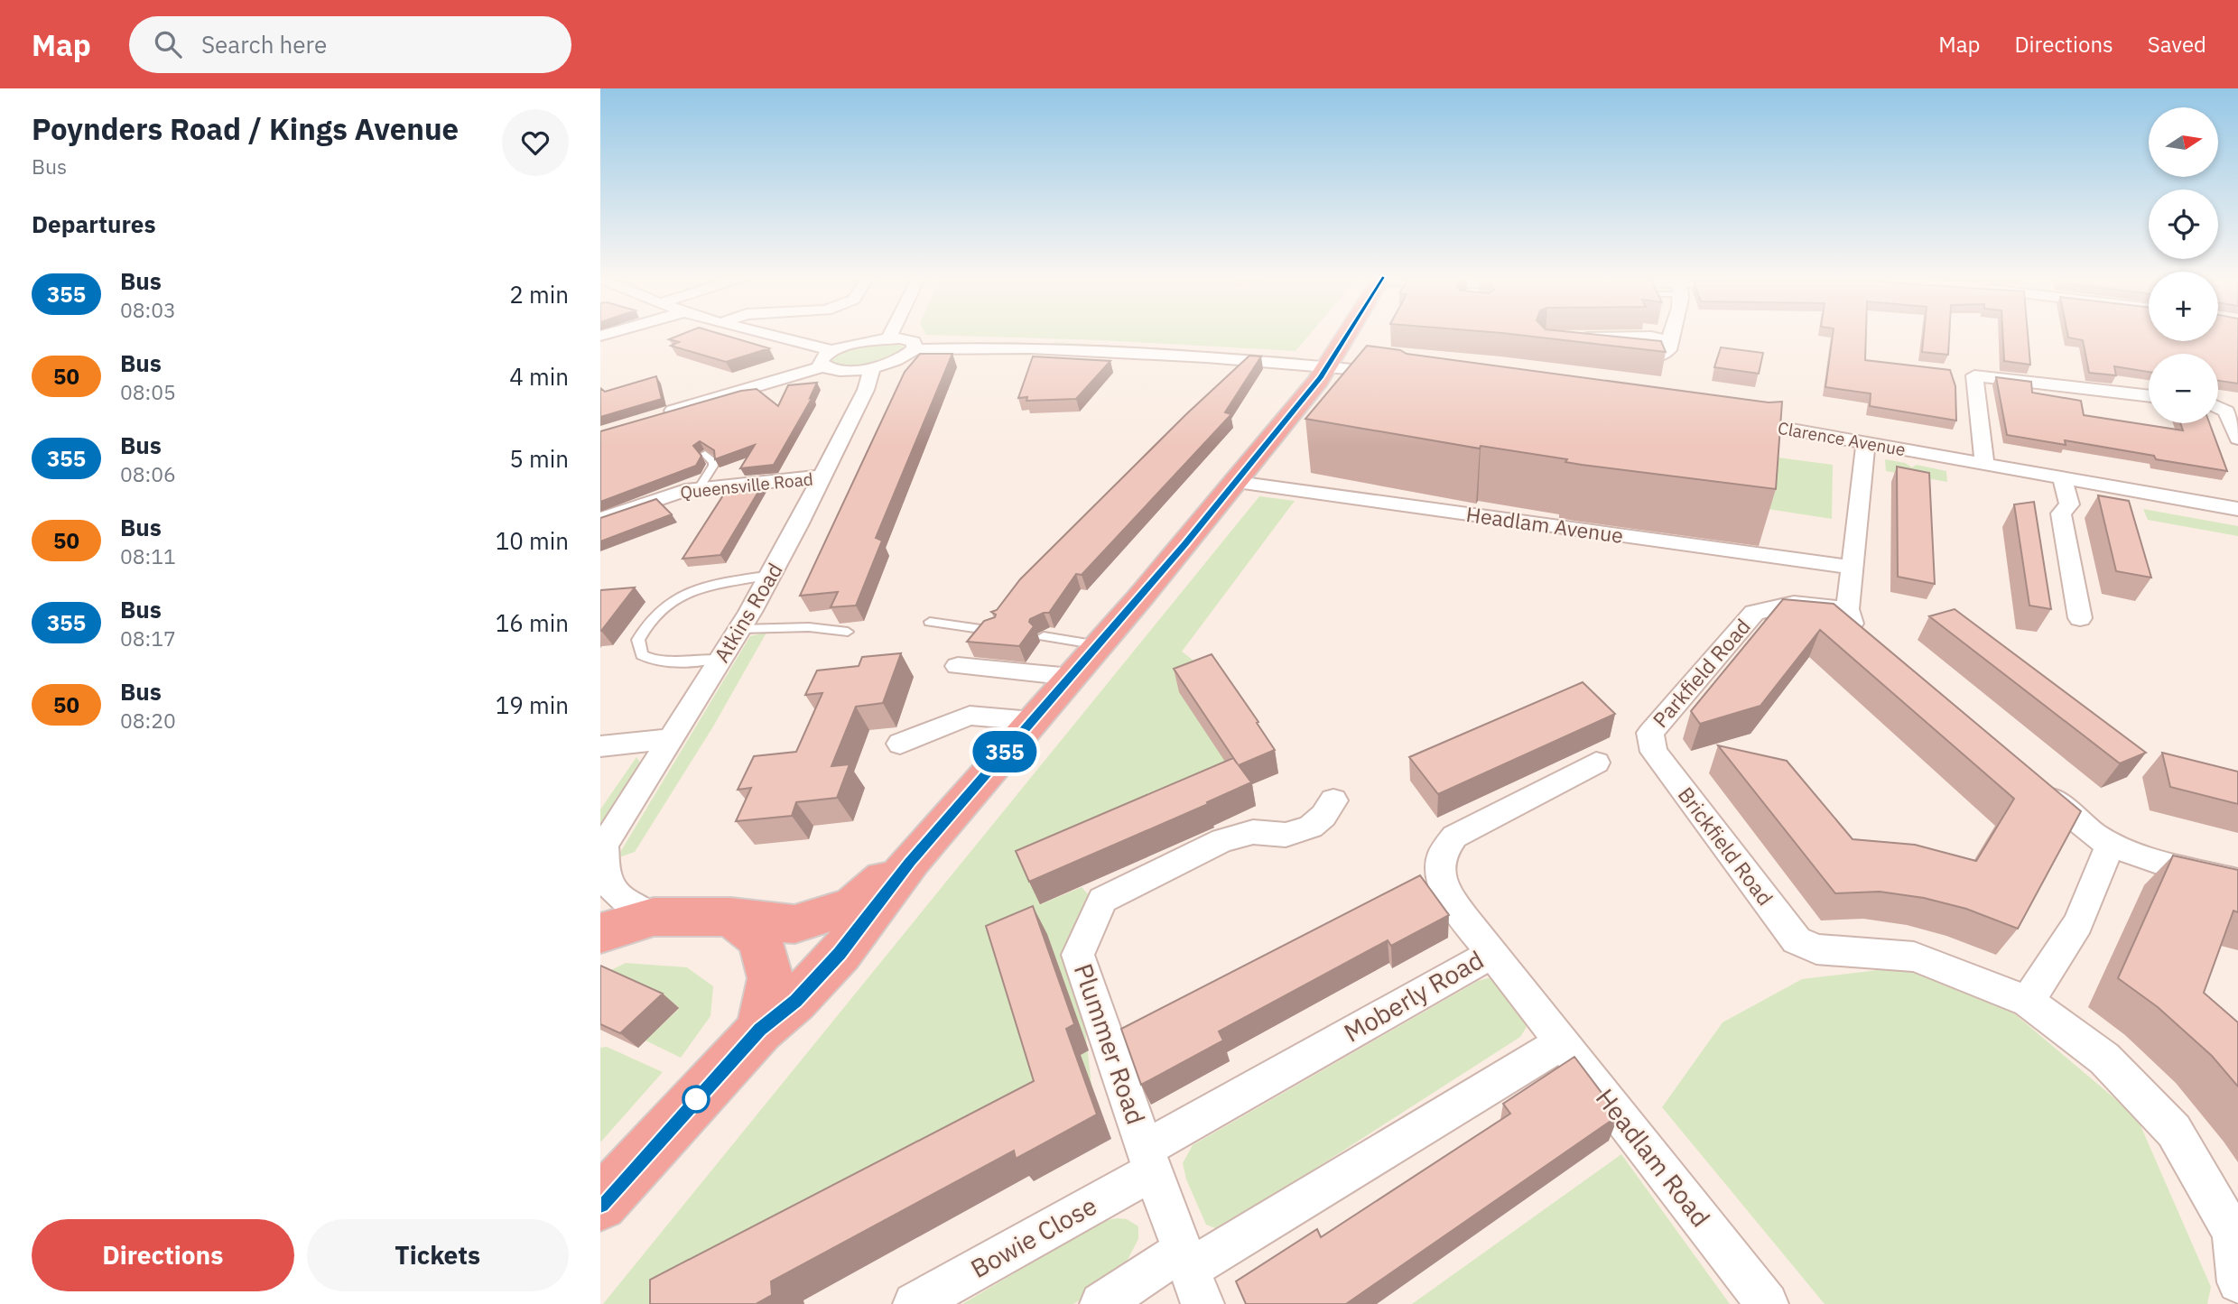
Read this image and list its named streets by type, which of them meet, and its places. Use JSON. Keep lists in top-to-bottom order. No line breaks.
{"streets":{"street":["Clarence Avenue","Queensville Road","Headlam Avenue","Atkins Road","Parkfield Road","Brickfield Road","Moberly Road","Plummer Road","Headlam Road","Bowie Close"]},"crossings":[["Queensville Road","Atkins Road"],["Parkfield Road","Brickfield Road"],["Moberly Road","Plummer Road"],["Moberly Road","Headlam Road"],["Moberly Road","Bowie Close"],["Plummer Road","Bowie Close"]],"lines":["bus line 355"],"north":"right","page":{"header":"Map","search":"Search here","nav":["Map","Directions","Saved"],"heading":[["Poynders Road / Kings Avenue","Bus"],"Departures"],"on_map":"355","map_buttons":["+","−"],"list":[{"mark":"355","name":"Bus","note":"08:03","value":"2 min"},{"mark":"50","name":"Bus","note":"08:05","value":"4 min"},{"mark":"355","name":"Bus","note":"08:06","value":"5 min"},{"mark":"50","name":"Bus","note":"08:11","value":"10 min"},{"mark":"355","name":"Bus","note":"08:17","value":"16 min"},{"mark":"50","name":"Bus","note":"08:20","value":"19 min"}],"buttons":["Directions","Tickets"]}}
